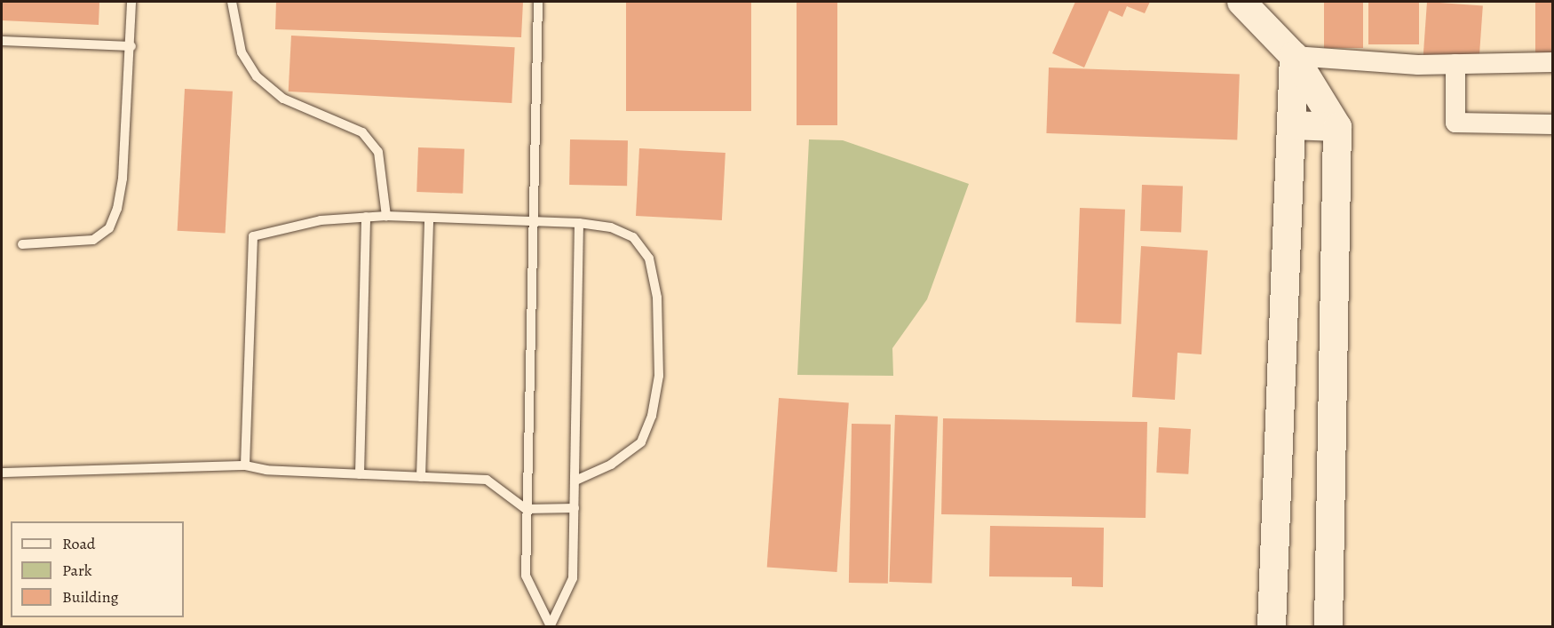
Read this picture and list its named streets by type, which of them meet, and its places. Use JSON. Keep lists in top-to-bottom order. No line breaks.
{"legend":["Road","Park","Building"]}
